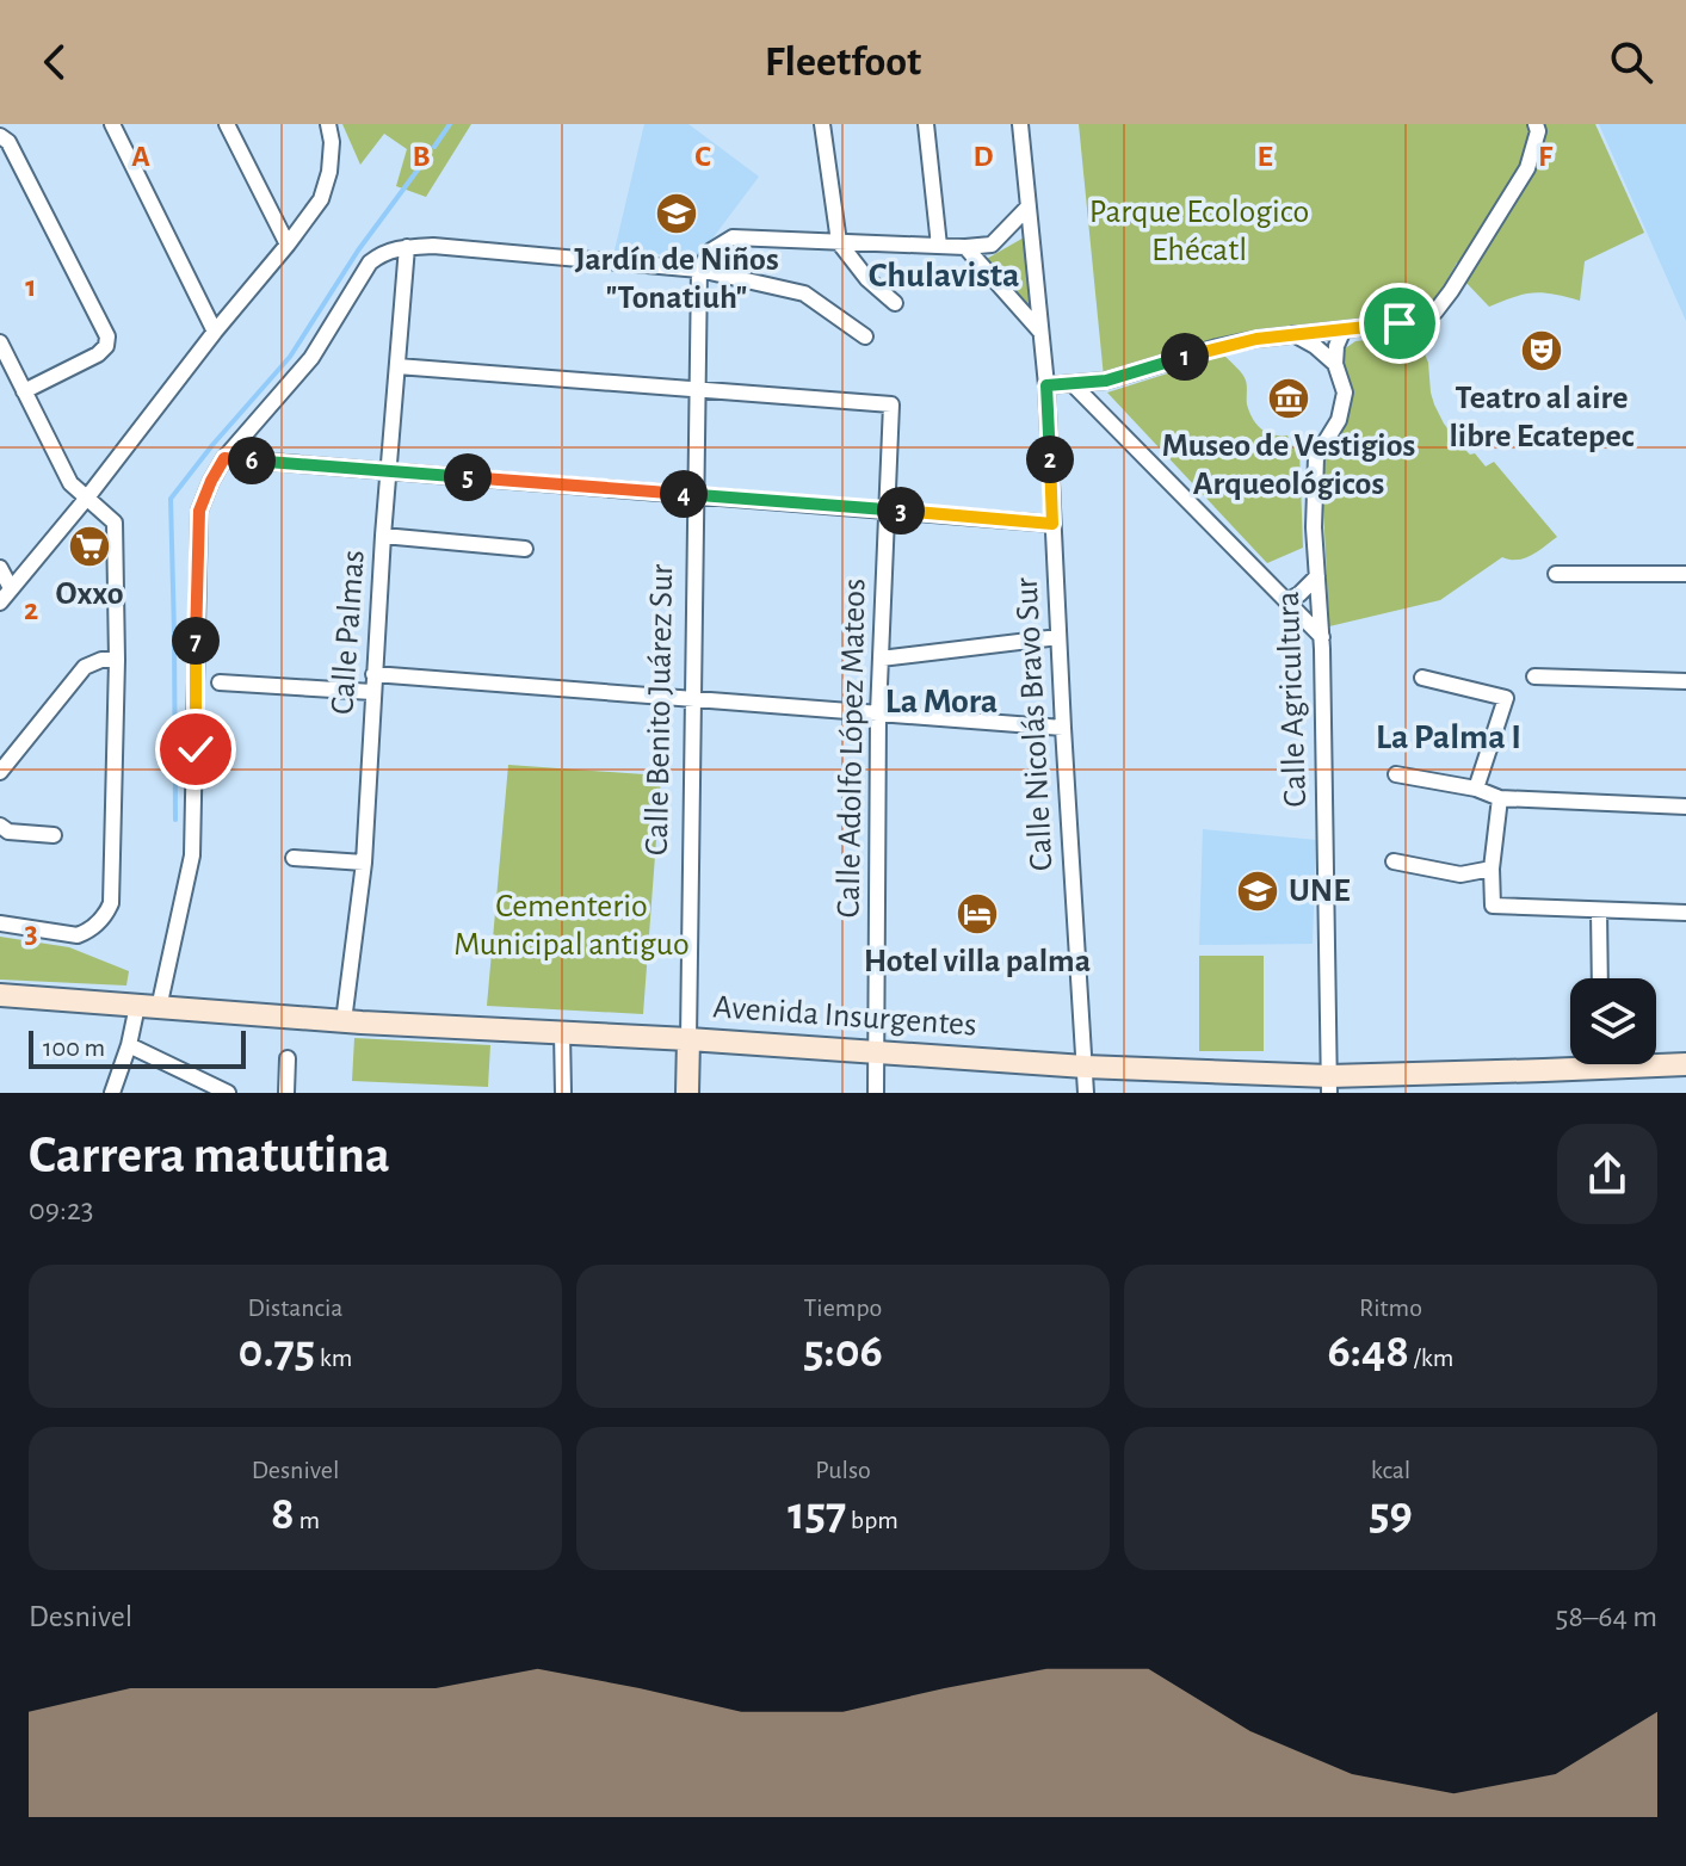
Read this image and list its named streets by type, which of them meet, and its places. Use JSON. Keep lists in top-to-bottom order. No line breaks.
{"streets":{"main road":["Calle Benito Juárez Sur","Avenida Insurgentes"],"street":["Calle Palmas","Calle Agricultura","Calle Nicolás Bravo Sur","Calle Adolfo López Mateos"]},"crossings":[["Calle Palmas","Avenida Insurgentes"],["Calle Agricultura","Avenida Insurgentes"],["Calle Benito Juárez Sur","Calle Adolfo López Mateos"],["Calle Benito Juárez Sur","Avenida Insurgentes"],["Calle Nicolás Bravo Sur","Avenida Insurgentes"],["Calle Adolfo López Mateos","Avenida Insurgentes"]],"districts":["Chulavista","La Mora","La Palma I"],"parks":["Parque Ecologico Ehécatl","Cementerio Municipal antiguo"],"places":{"school or university":["Jardín de Niños \"Tonatiuh\"","UNE"],"theatre":["Teatro al aire libre Ecatepec"],"museum":["Museo de Vestigios Arqueológicos"],"supermarket":["Oxxo"],"hotel":["Hotel villa palma"]},"scale_bar":"100 m","page":{"header":"Fleetfoot","pins":["1","2","6","5","4","3","7"],"scale":"100 m","heading":["Carrera matutina","09:23"],"stats":[["Distancia","0.75 km"],["Tiempo","5:06"],["Ritmo","6:48 /km"],["Desnivel","8 m"],["Pulso","157 bpm"],["kcal","59"]],"chart":["Desnivel","58–64 m"]},"grid":{"columns":["A","B","C","D","E","F"],"rows":["1","2","3"]}}
